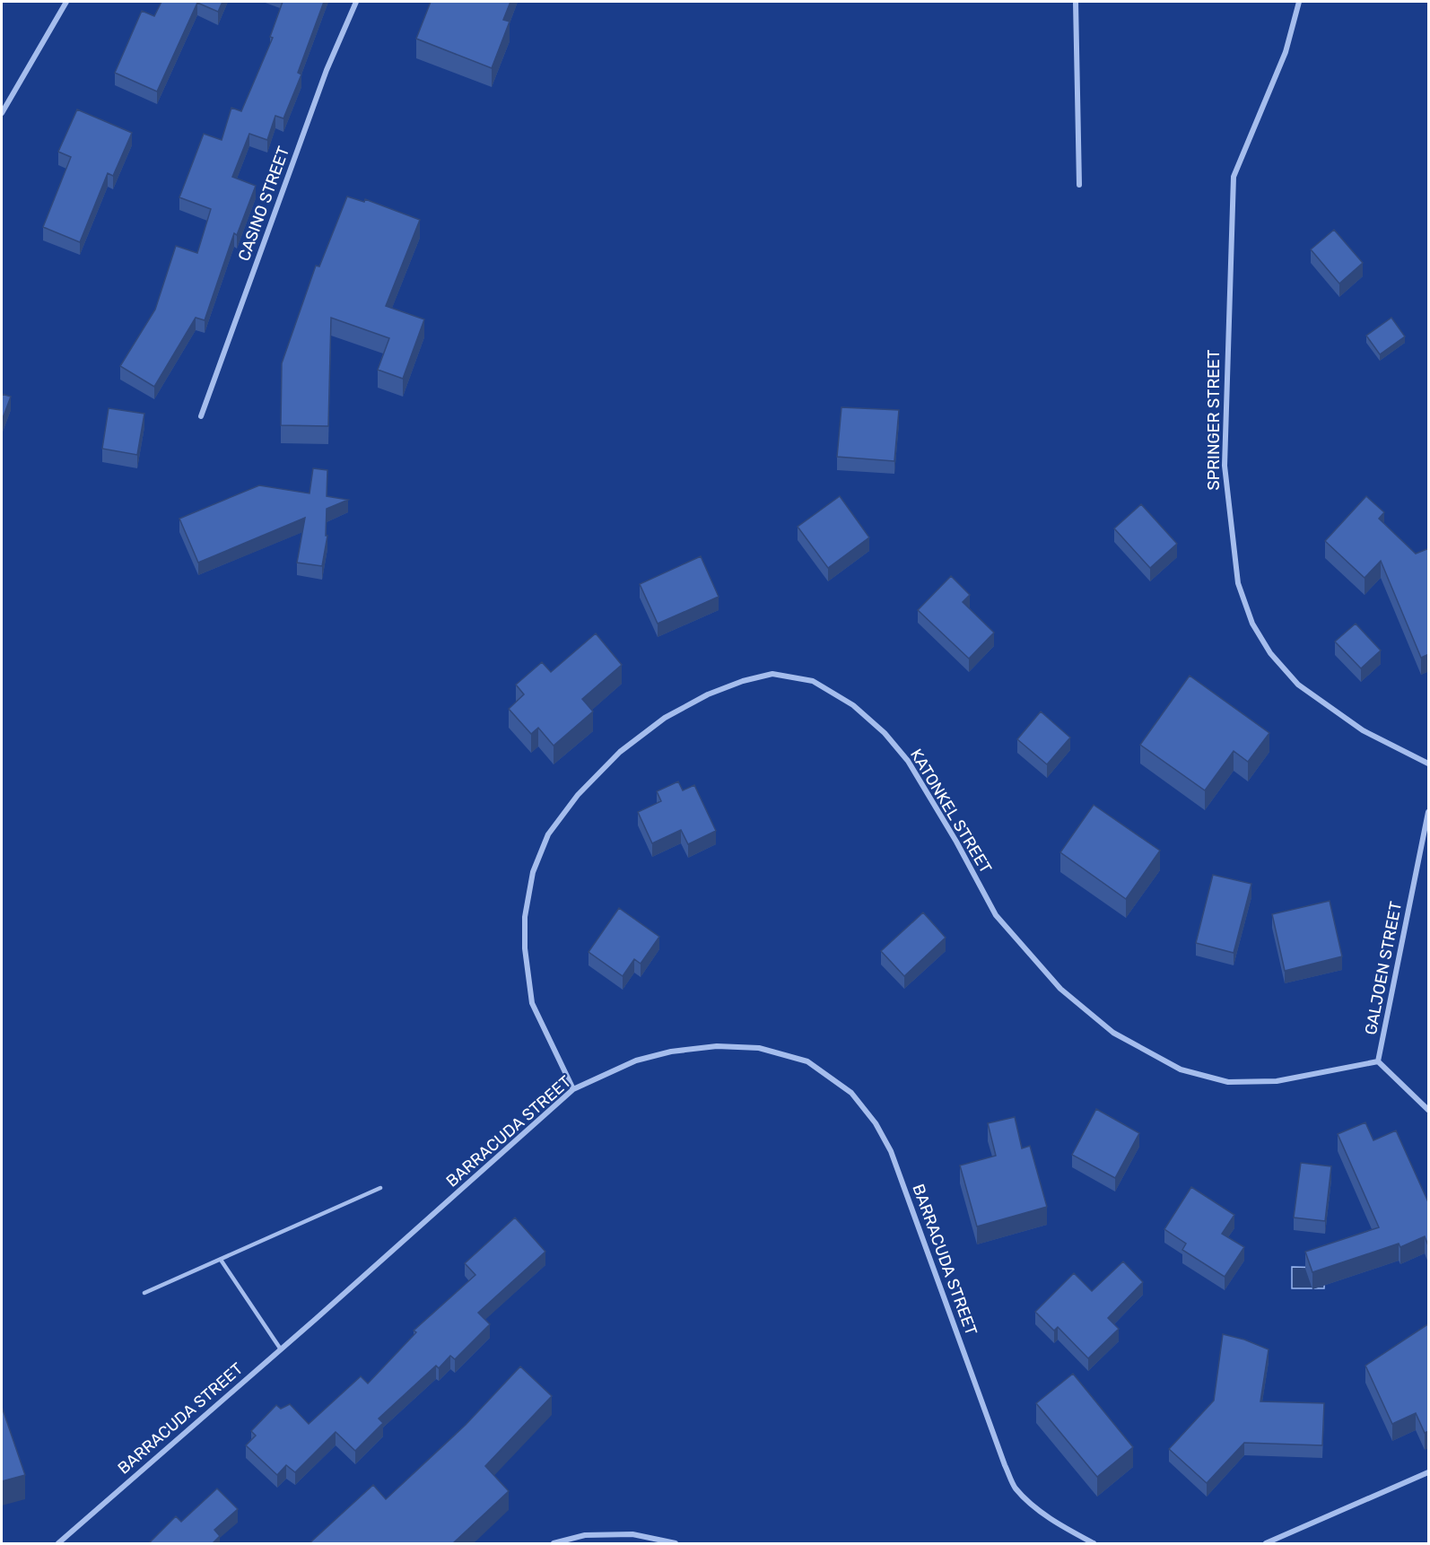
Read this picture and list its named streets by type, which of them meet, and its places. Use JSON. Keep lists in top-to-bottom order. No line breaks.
{"streets":{"street":["CASINO STREET","SPRINGER STREET","KATONKEL STREET","GALJOEN STREET","BARRACUDA STREET"]},"crossings":[["KATONKEL STREET","GALJOEN STREET"],["KATONKEL STREET","BARRACUDA STREET"]]}
